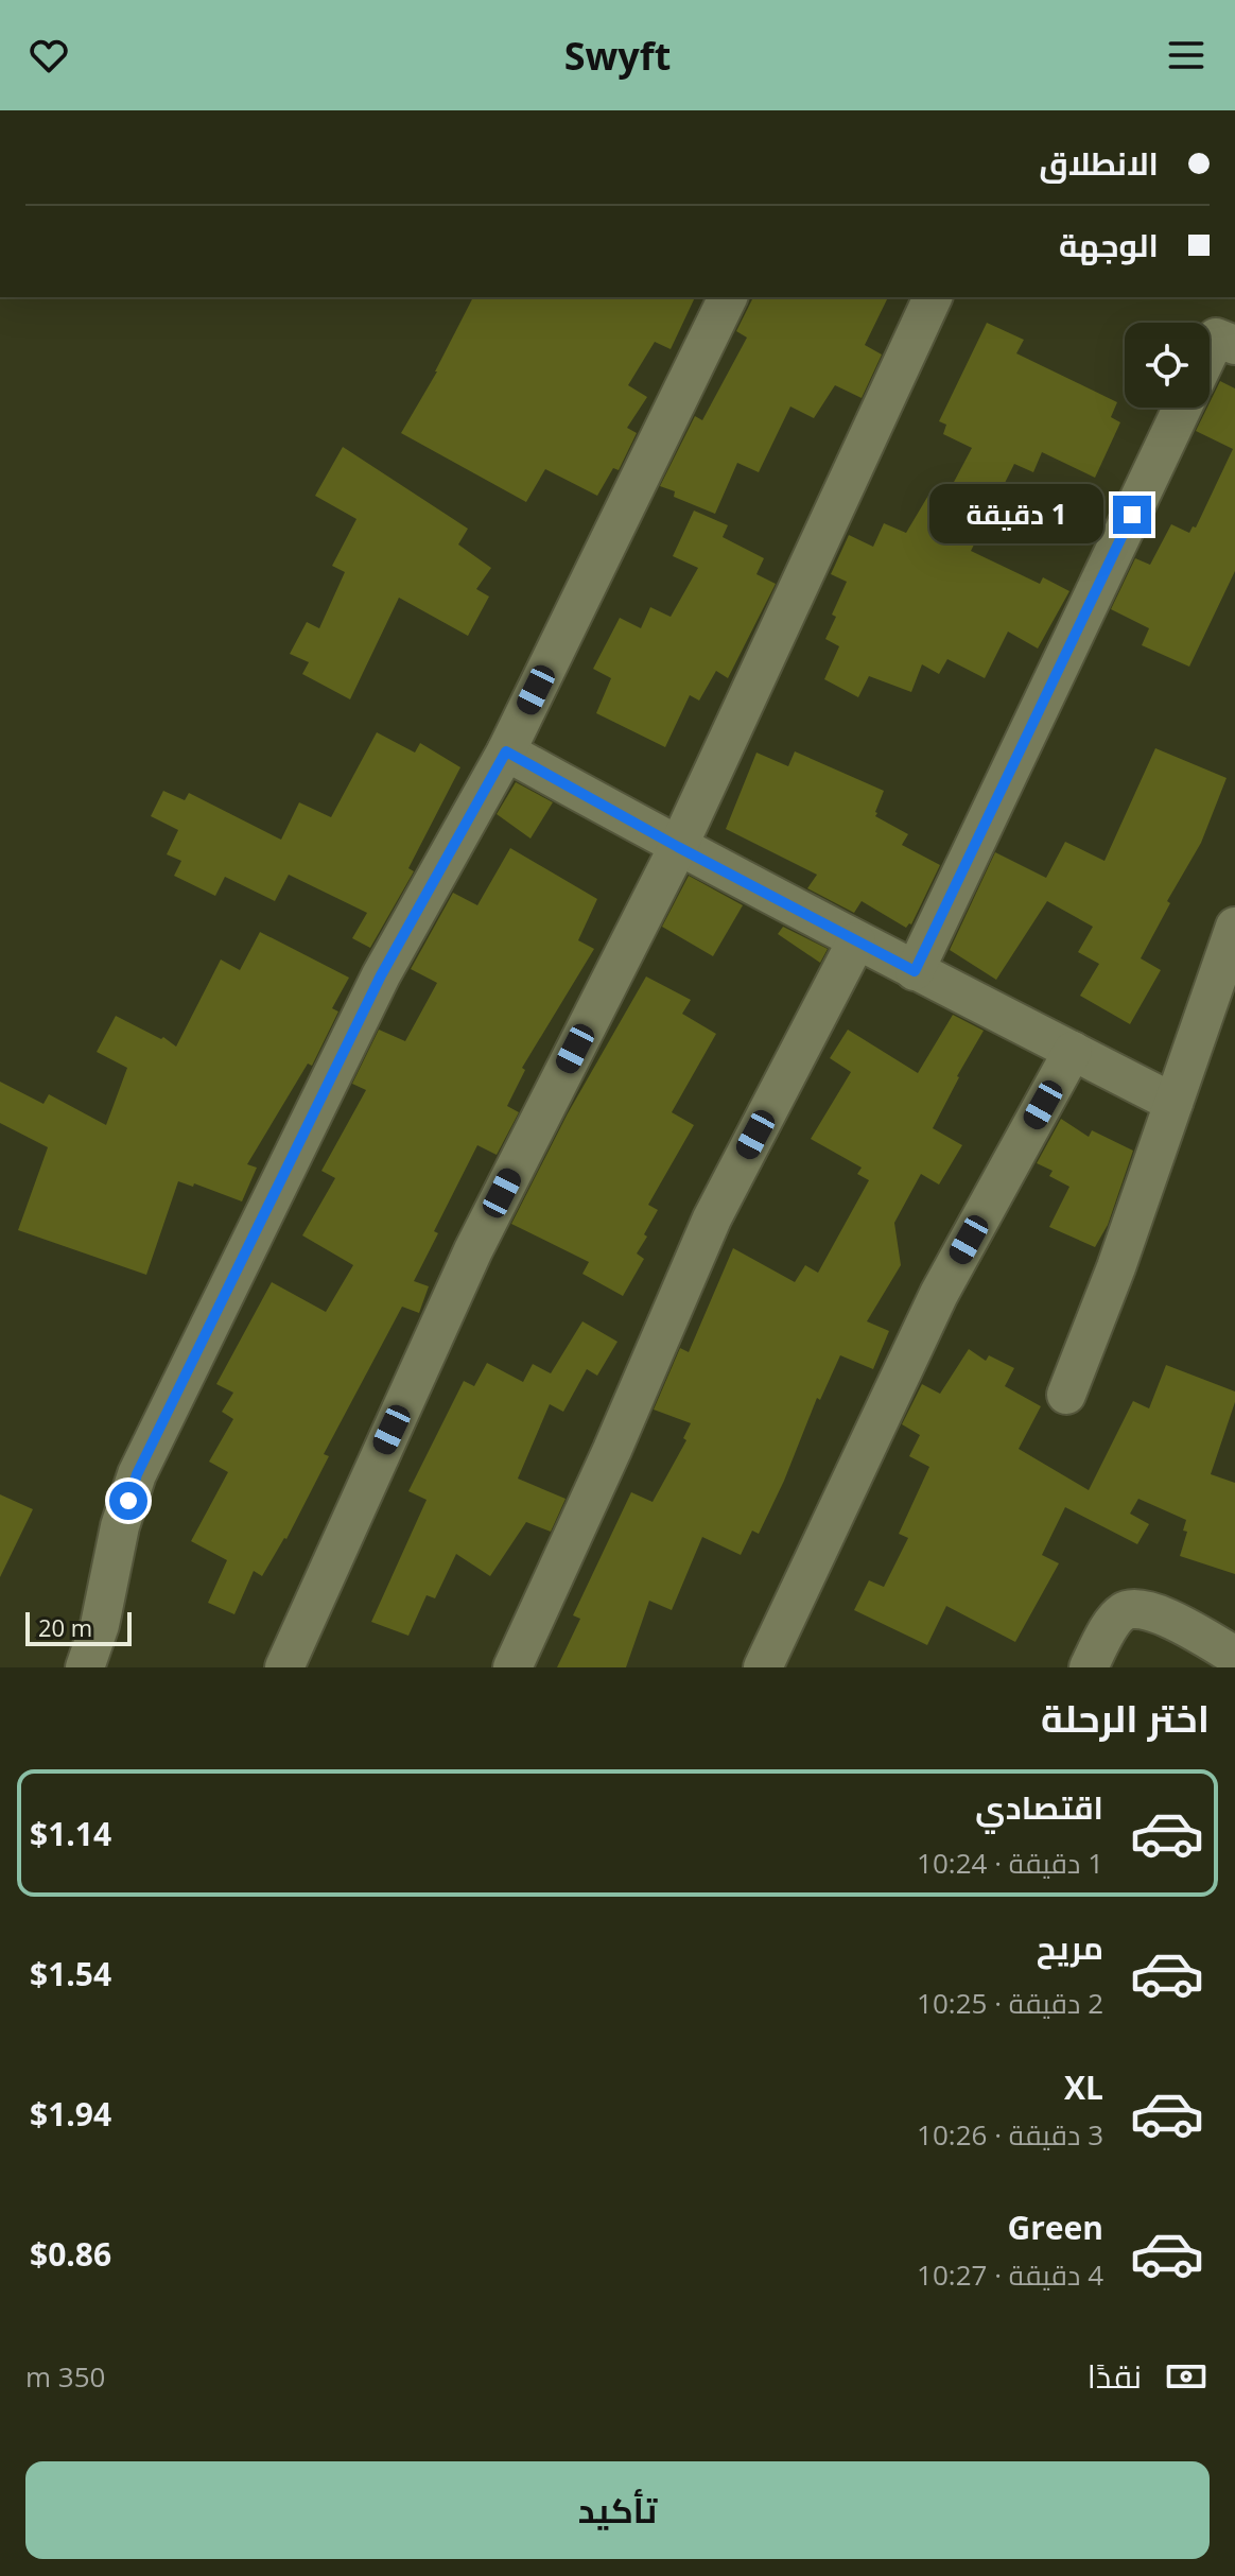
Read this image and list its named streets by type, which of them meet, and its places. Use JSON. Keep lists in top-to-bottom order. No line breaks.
{"scale_bar":"20 m","page":{"header":"Swyft","banner":["الانطلاق","الوجهة"],"bubble":"1 دقيقة","scale":"20 m","heading":"اختر الرحلة","list":[{"name":"اقتصادي","note":"1 دقيقة · 10:24","value":"$1.14"},{"name":"مريح","note":"2 دقيقة · 10:25","value":"$1.54"},{"name":"XL","note":"3 دقيقة · 10:26","value":"$1.94"},{"name":"Green","note":"4 دقيقة · 10:27","value":"$0.86"}],"pay":["نقدًا","350 m"],"buttons":"تأكيد"}}
